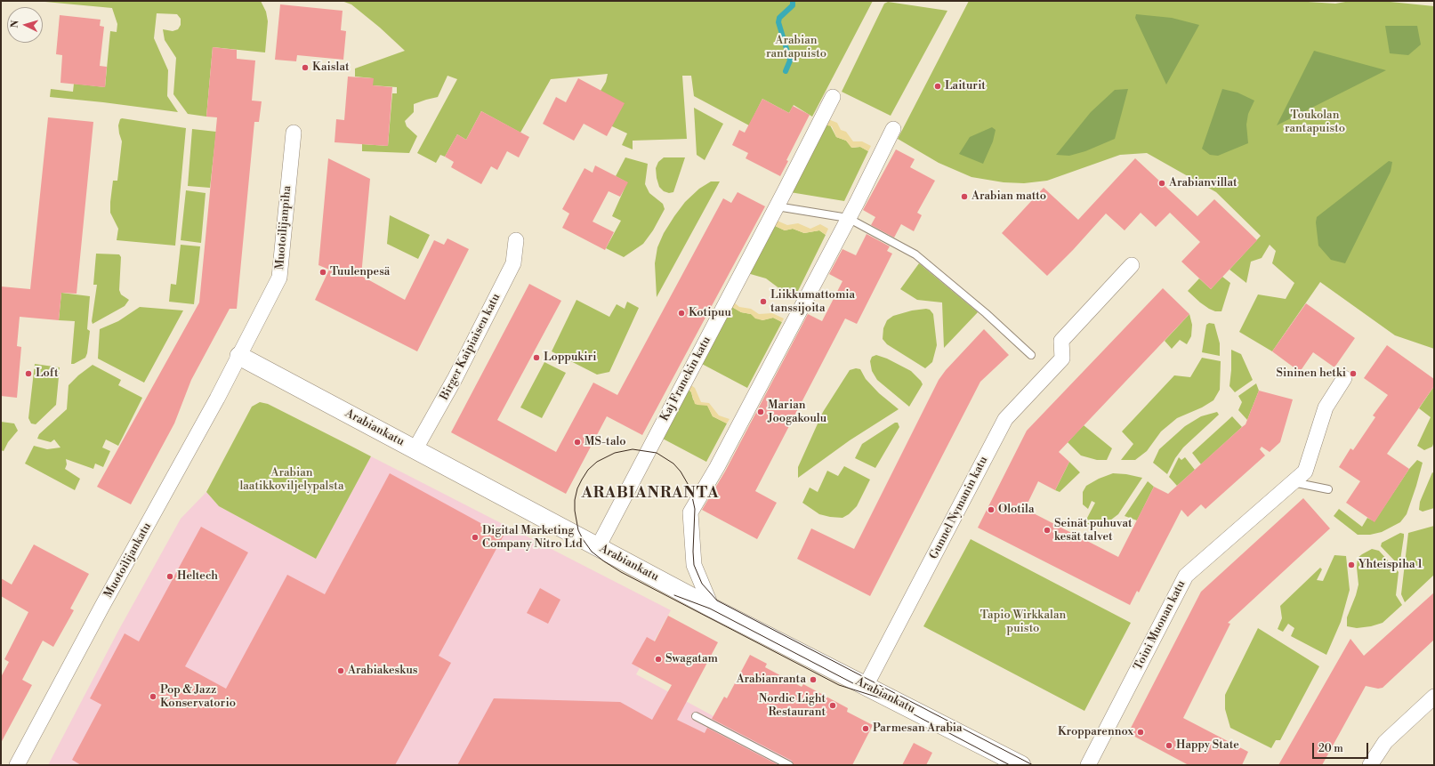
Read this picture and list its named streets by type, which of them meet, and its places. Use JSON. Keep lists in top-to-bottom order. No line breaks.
{"streets":{"street":["Muotoilijanpiha","Birger Kaipiaisen katu","Kaj Franckin katu","Arabiankatu","Gunnel Nymanin katu","Muotoilijankatu","Toini Muonan katu"]},"crossings":[["Muotoilijanpiha","Arabiankatu"],["Muotoilijanpiha","Muotoilijankatu"],["Birger Kaipiaisen katu","Arabiankatu"],["Kaj Franckin katu","Arabiankatu"],["Arabiankatu","Gunnel Nymanin katu"],["Arabiankatu","Muotoilijankatu"]],"districts":["ARABIANRANTA"],"parks":["Arabian rantapuisto","Toukolan rantapuisto","Arabian laatikkoviljelypalsta","Tapio Wirkkalan puisto"],"places":["Kaislat","Laiturit","Arabianvillat","Arabian matto","Tuulenpesä","Liikkumattomia tanssijoita","Kotipuu","Loppukiri","Loft","Sininen hetki","Marian Joogakoulu","MS-talo","Olotila","Seinät puhuvat kesät talvet","Digital Marketing Company Nitro Ltd","Yhteispiha 1","Heltech","Swagatam","Arabiakeskus","Arabianranta","Pop & Jazz Konservatorio","Nordic Light Restaurant","Parmesan Arabia","Kropparennox","Happy State"],"scale_bar":"20 m","north":"left"}
